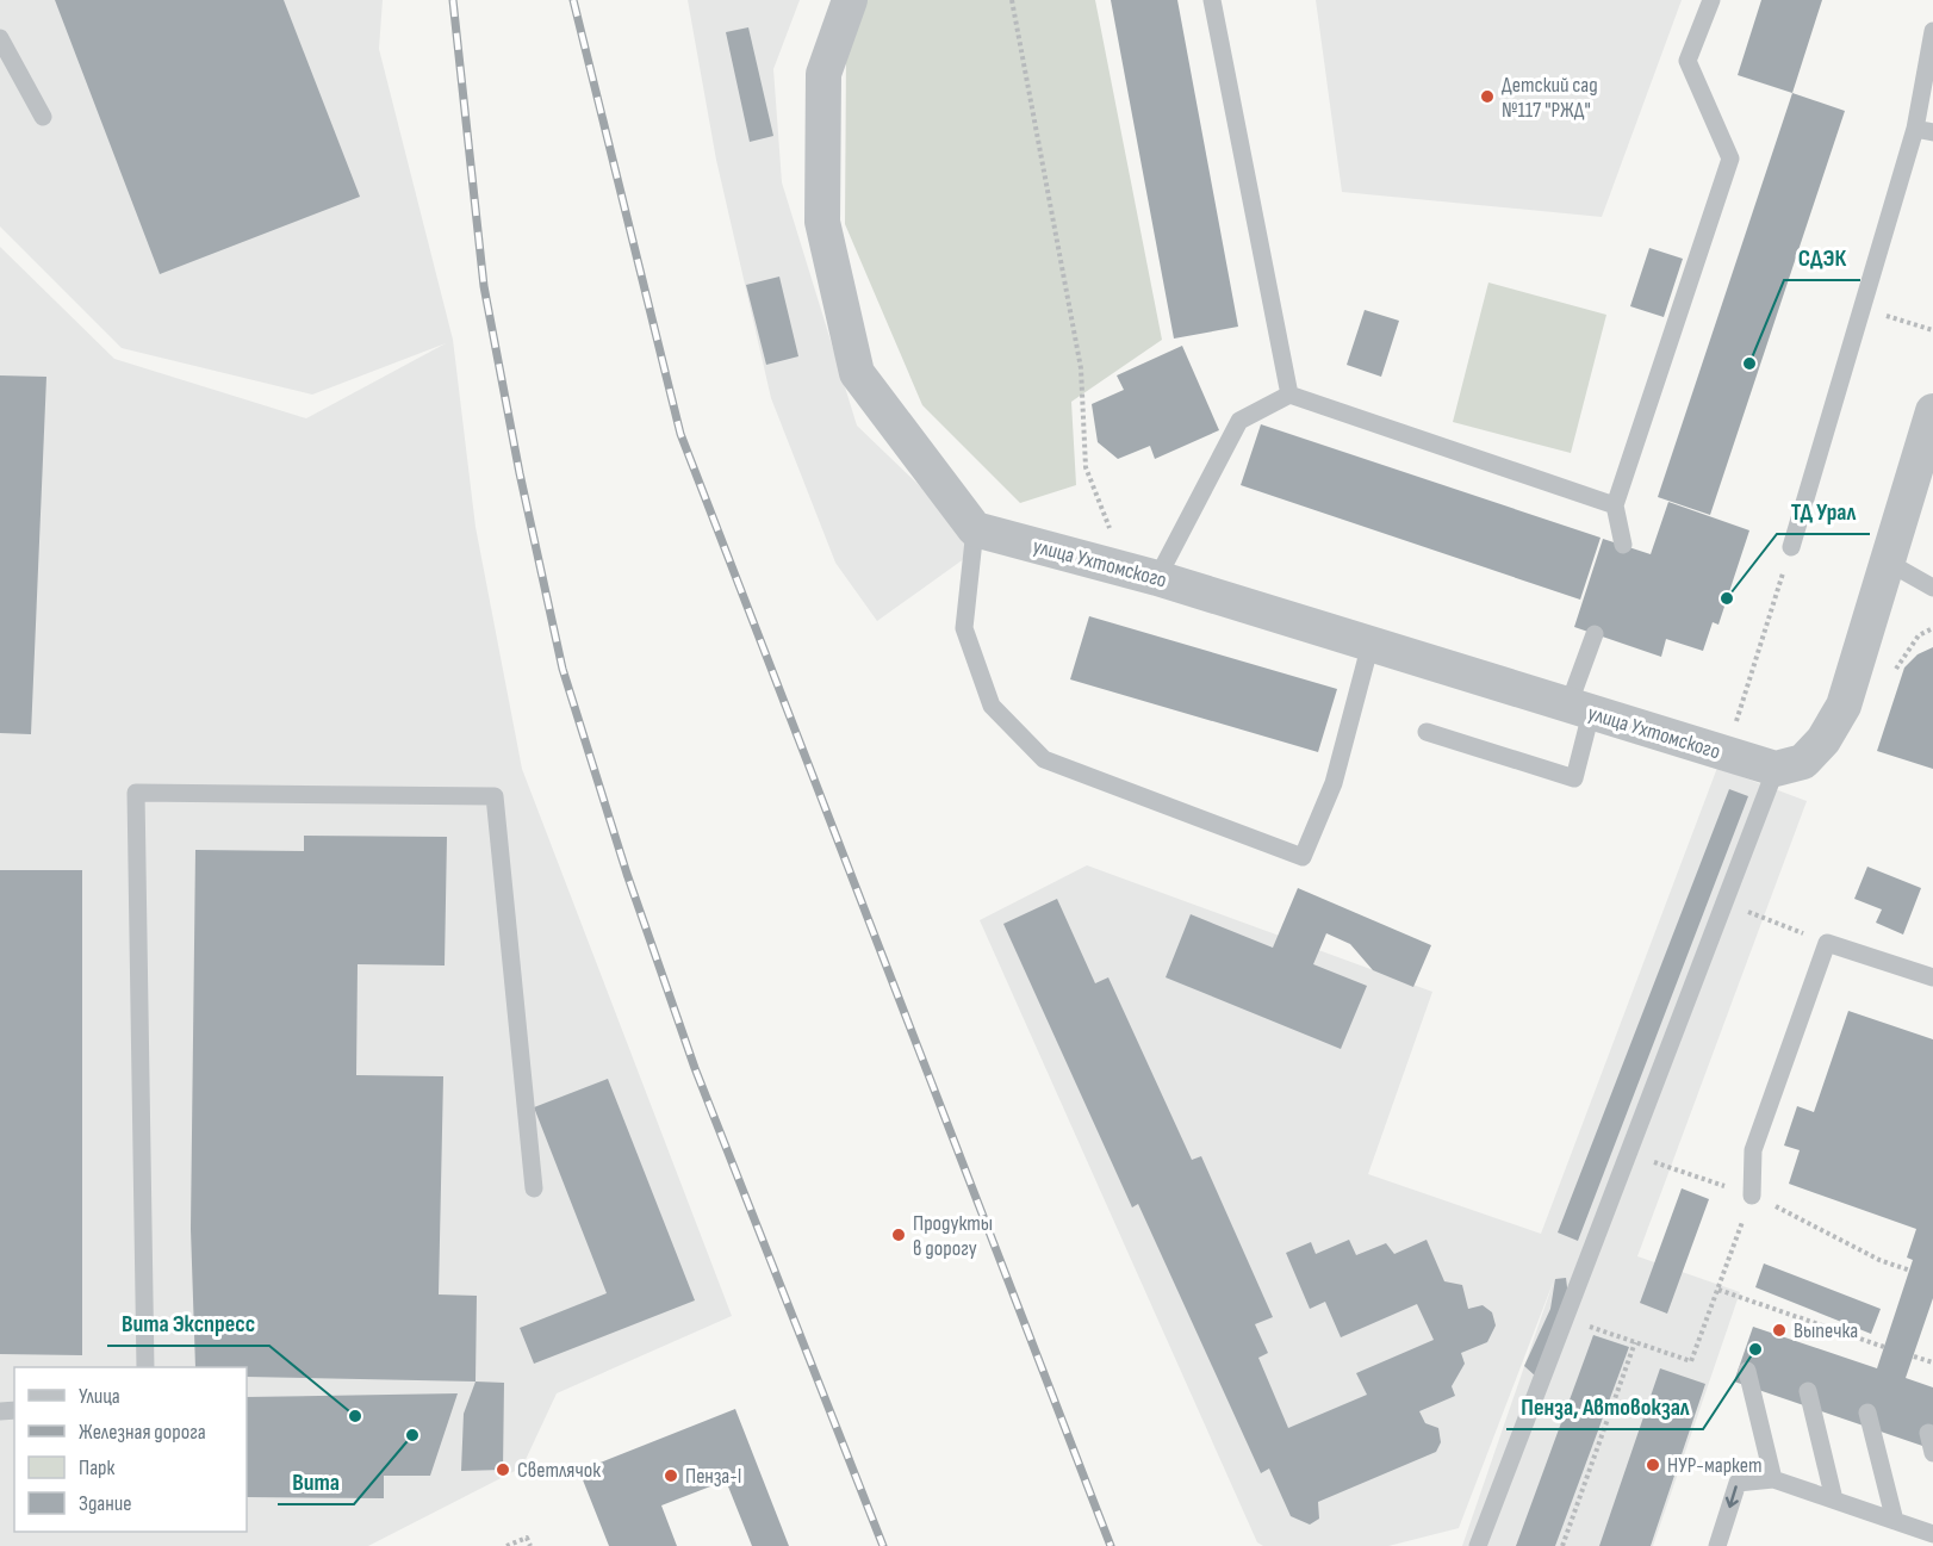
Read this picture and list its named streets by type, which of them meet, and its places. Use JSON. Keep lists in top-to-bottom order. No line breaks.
{"streets":{"street":["улица Ухтомского"]},"places":["Детский сад №117 \"РЖД\"","СДЭК","ТД Урал","Продукты в дорогу","Выпечка","Пенза, Автовокзал","Вита Экспресс","Вита","НУР-маркет","Светлячок","Пенза-I"],"legend":["Улица","Железная дорога","Парк","Здание"]}
